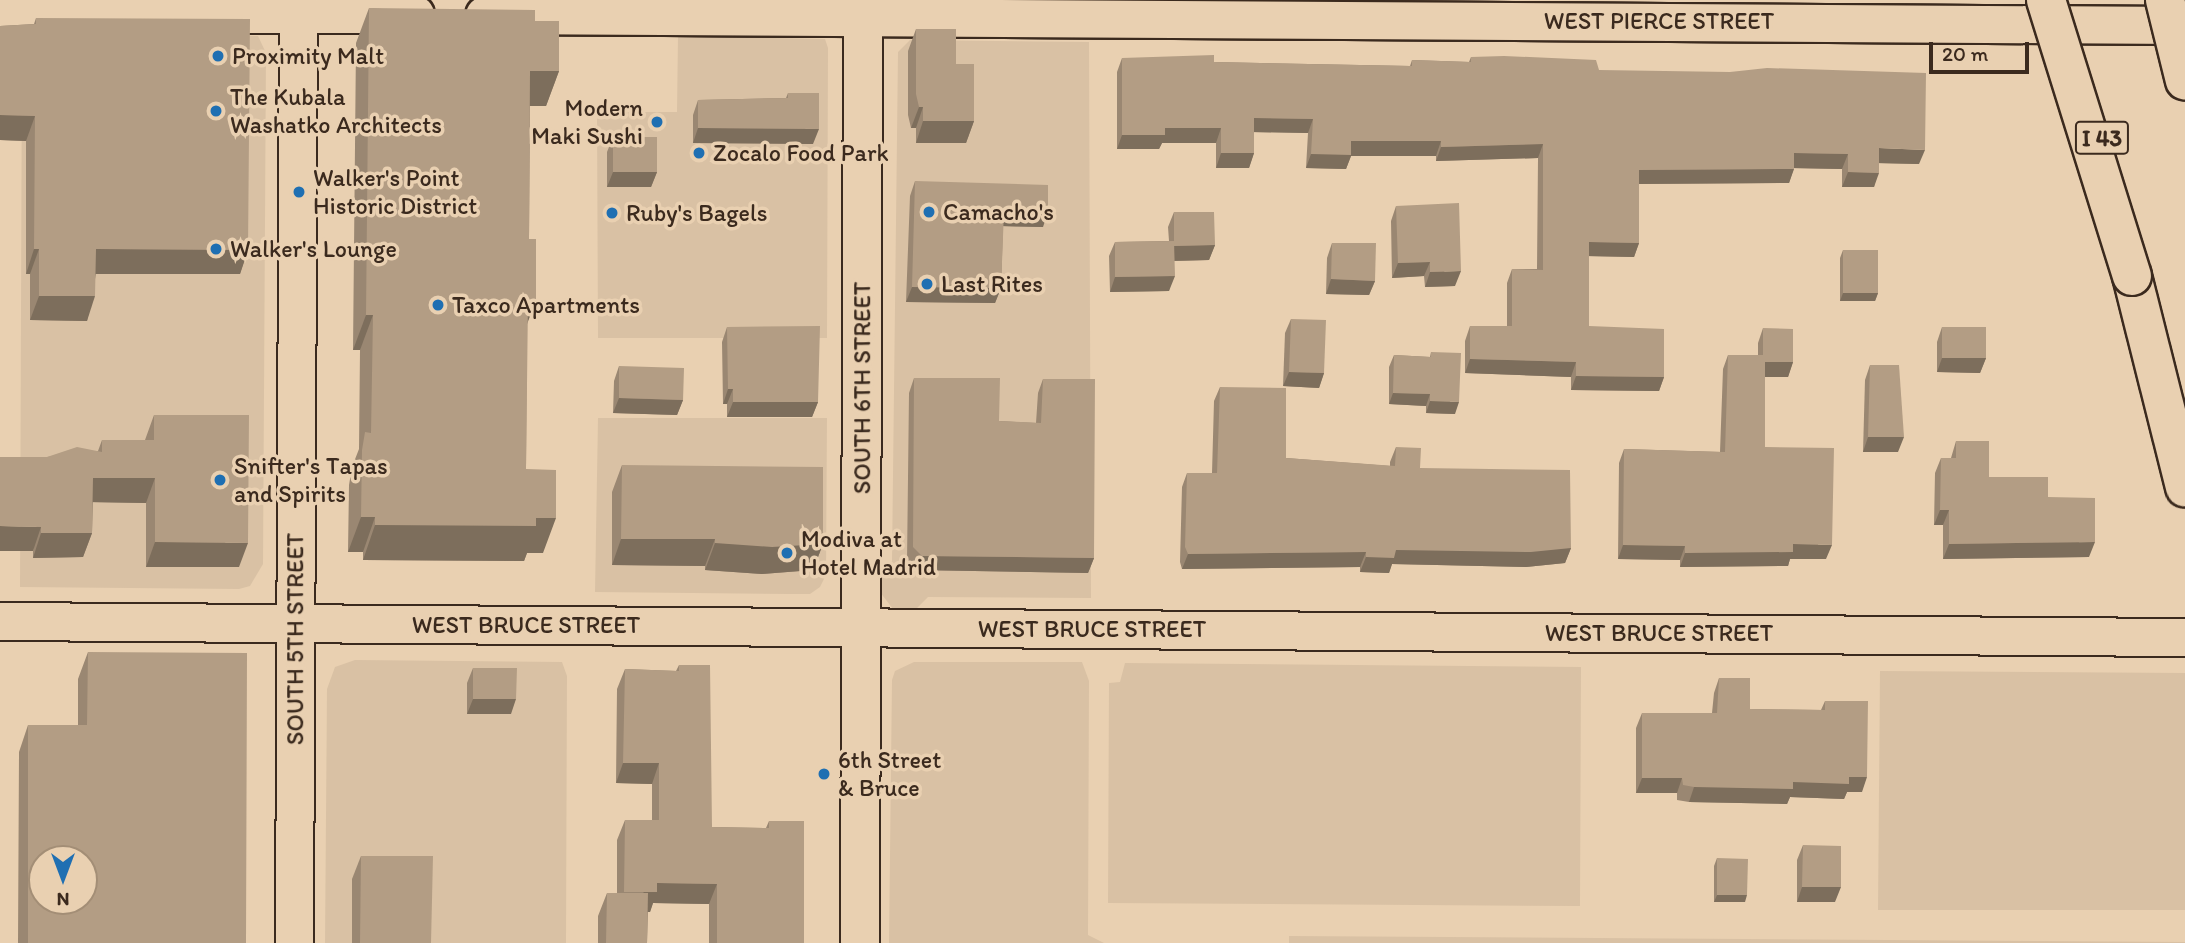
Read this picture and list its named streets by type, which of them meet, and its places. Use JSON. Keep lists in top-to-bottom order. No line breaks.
{"streets":{"main road":["I 43","SOUTH 6TH STREET"],"street":["WEST PIERCE STREET","WEST BRUCE STREET","SOUTH 5TH STREET"]},"crossings":[["WEST PIERCE STREET","SOUTH 6TH STREET"],["WEST PIERCE STREET","SOUTH 5TH STREET"],["SOUTH 6TH STREET","WEST BRUCE STREET"],["WEST BRUCE STREET","SOUTH 5TH STREET"]],"places":["Proximity Malt","The Kubala Washatko Architects","Modern Maki Sushi","Zocalo Food Park","Walker's Point Historic District","Camacho's","Ruby's Bagels","Walker's Lounge","Last Rites","Taxco Apartments","Snifter's Tapas and Spirits","Modiva at Hotel Madrid","6th Street & Bruce"],"scale_bar":"20 m","north":"bottom"}
